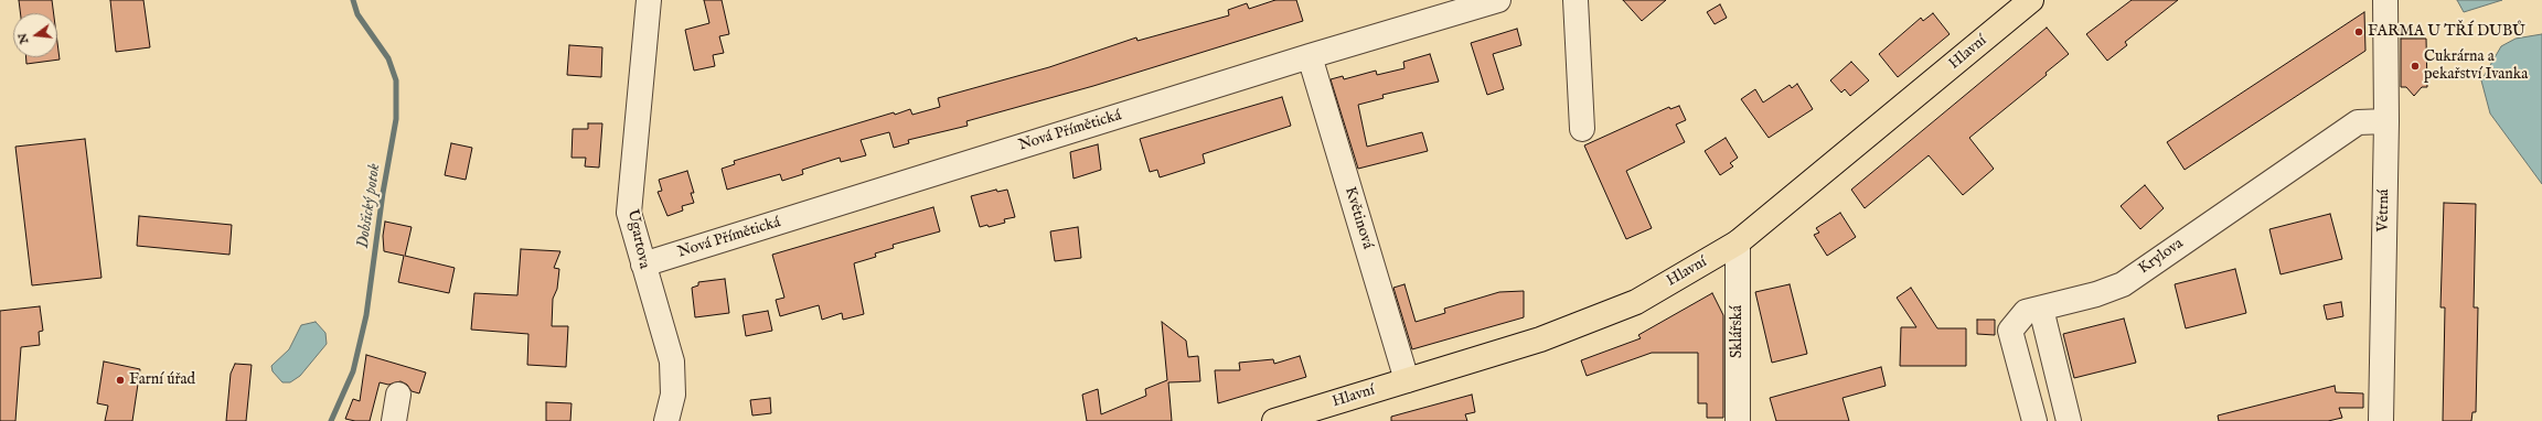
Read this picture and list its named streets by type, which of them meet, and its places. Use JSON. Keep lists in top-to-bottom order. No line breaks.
{"streets":{"main road":["Hlavní"],"street":["Nová Přímětická","Větrná","Květinová","Ugartova","Krylova","Sklářská"]},"crossings":[["Hlavní","Květinová"],["Hlavní","Sklářská"],["Nová Přímětická","Květinová"],["Nová Přímětická","Ugartova"],["Větrná","Krylova"]],"water":["Dobšický potok"],"places":["FARMA U TŘÍ DUBŮ","Cukrárna a pekařství Ivanka","Farní úřad"],"north":"left"}
